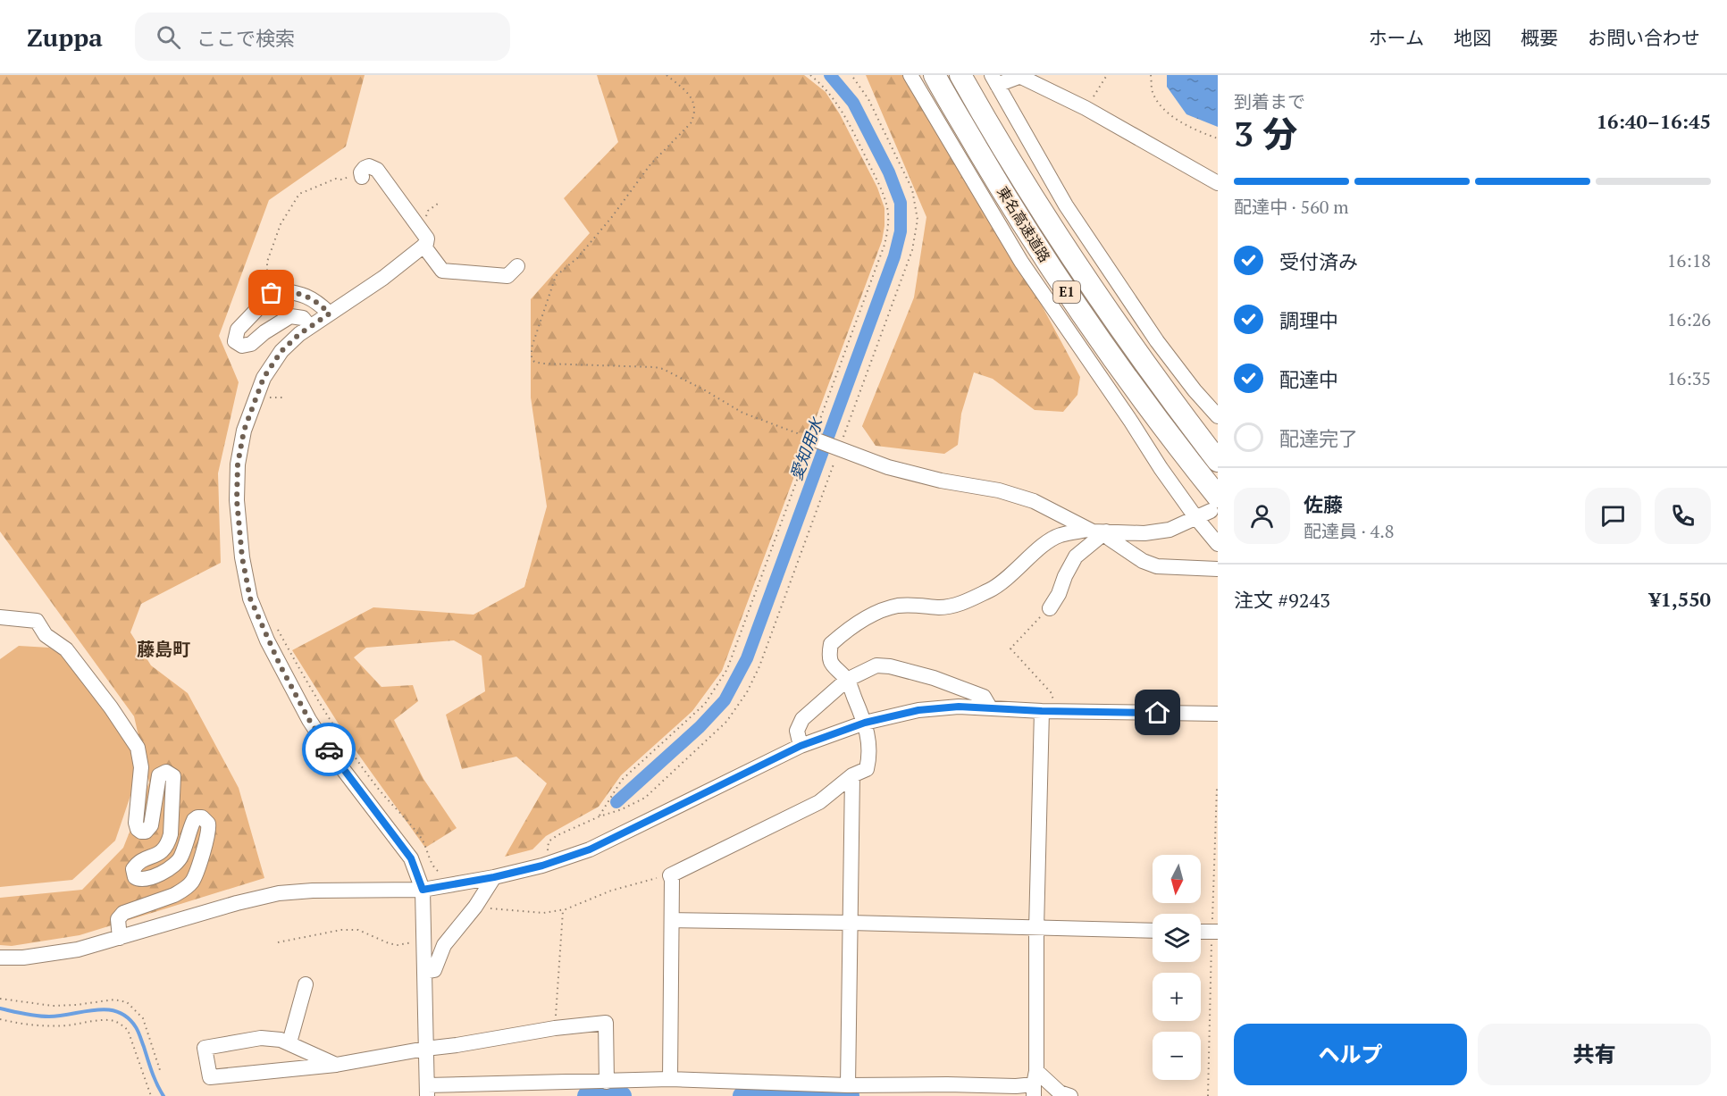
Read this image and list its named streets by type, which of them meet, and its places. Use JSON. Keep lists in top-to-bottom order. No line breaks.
{"streets":{"highway":["東名高速道路","E1"]},"districts":["藤島町"],"water":["愛知用水"],"north":"bottom","page":{"header":"Zuppa","search":"ここで検索","nav":["ホーム","地図","概要","お問い合わせ"],"heading":["3 分","到着まで","16:40–16:45"],"panel":["佐藤","配達員 · 4.8","注文 #9243","¥1,550"],"bar":"配達中 · 560 m","list":[["受付済み","16:18"],["調理中","16:26"],["配達中","16:35"],"配達完了"],"map_buttons":["+","−"],"buttons":["ヘルプ","共有"]}}
